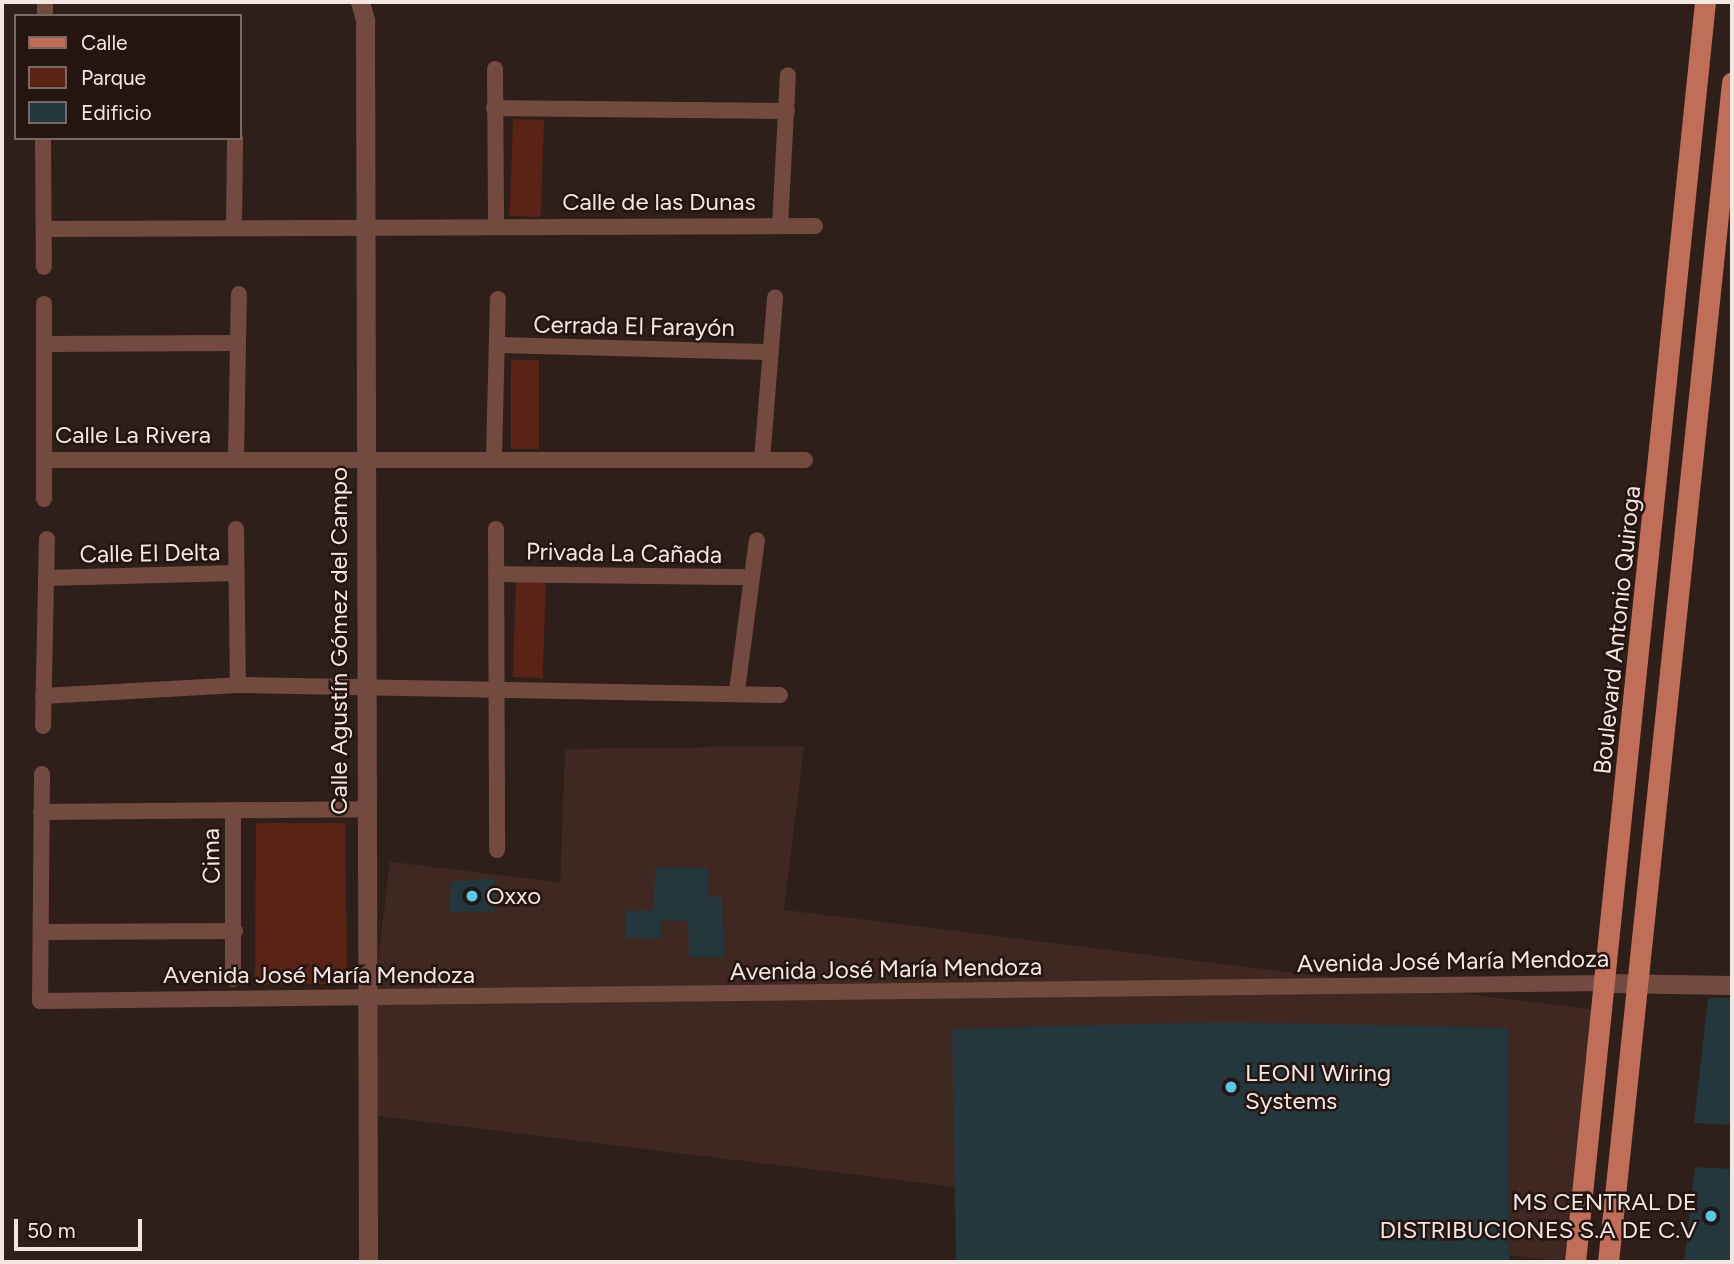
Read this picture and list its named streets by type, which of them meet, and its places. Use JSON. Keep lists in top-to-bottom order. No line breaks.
{"streets":{"main road":["Boulevard Antonio Quiroga"],"street":["Calle de las Dunas","Cerrada El Farayón","Calle La Rivera","Calle El Delta","Privada La Cañada","Calle Agustín Gómez del Campo","Cima","Avenida José María Mendoza"]},"crossings":[["Calle de las Dunas","Calle Agustín Gómez del Campo"],["Boulevard Antonio Quiroga","Avenida José María Mendoza"],["Calle Agustín Gómez del Campo","Avenida José María Mendoza"]],"places":["Oxxo","LEONI Wiring Systems","MS CENTRAL DE DISTRIBUCIONES S.A DE C.V"],"legend":["Calle","Parque","Edificio"],"scale_bar":"50 m"}
